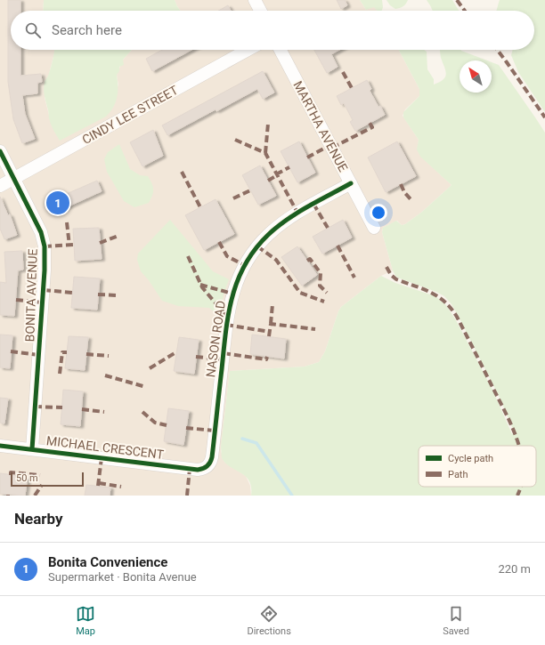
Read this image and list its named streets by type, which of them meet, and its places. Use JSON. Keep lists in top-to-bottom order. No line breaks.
{"streets":{"street":["CINDY LEE STREET","MARTHA AVENUE","BONITA AVENUE","NASON ROAD","MICHAEL CRESCENT"]},"crossings":[["CINDY LEE STREET","BONITA AVENUE"],["MARTHA AVENUE","NASON ROAD"],["BONITA AVENUE","MICHAEL CRESCENT"],["NASON ROAD","MICHAEL CRESCENT"]],"legend":["Cycle path","Path"],"scale_bar":"50 m","north":"top left","page":{"search":"Search here","pins":"1","scale":"50 m","heading":"Nearby","list":[{"mark":"1","name":"Bonita Convenience","note":"Supermarket · Bonita Avenue","value":"220 m"}],"nav":["Map","Directions","Saved"]}}
